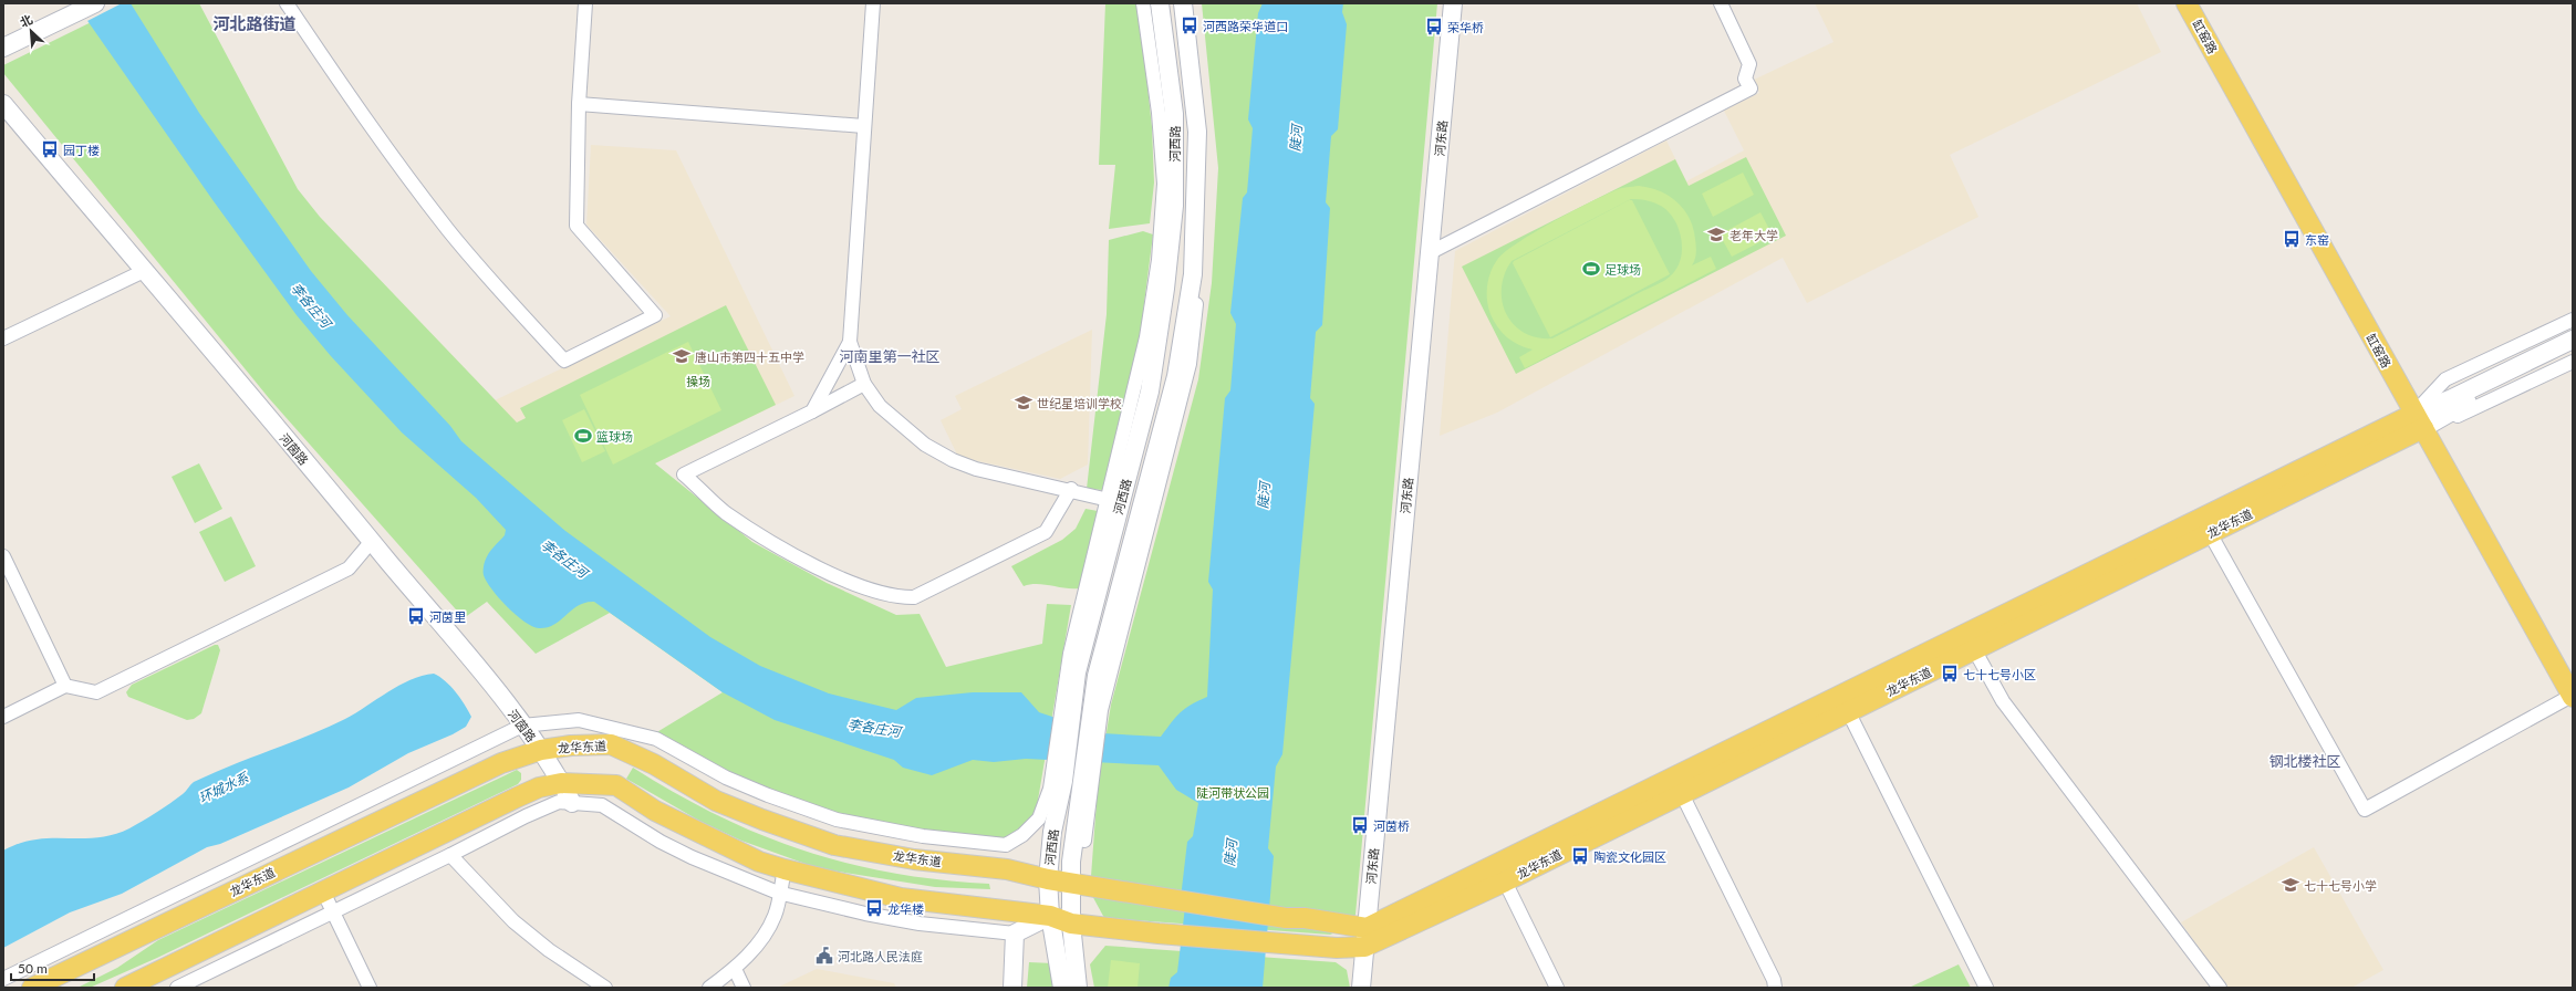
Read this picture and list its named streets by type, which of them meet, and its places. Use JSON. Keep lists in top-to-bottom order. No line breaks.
{"streets":{"main road":["缸窑路","河东路","河西路","河茵路","龙华东道"]},"crossings":[["缸窑路","龙华东道"],["河东路","龙华东道"],["河西路","龙华东道"],["河茵路","龙华东道"]],"districts":["河北路街道","河南里第一社区","钢北楼社区"],"water":["陡河","李各庄河","环城水系"],"parks":["操场","陡河带状公园"],"places":{"bus stop":["河西路荣华道口","荣华桥","园丁楼","东窑","河茵里","七十七号小区","河茵桥","陶瓷文化园区","龙华楼"],"school or university":["老年大学","唐山市第四十五中学","世纪星培训学校","七十七号小学"],"sports":["足球场","篮球场"],"public building":["河北路人民法庭"]},"scale_bar":"50 m","north":"top left"}
